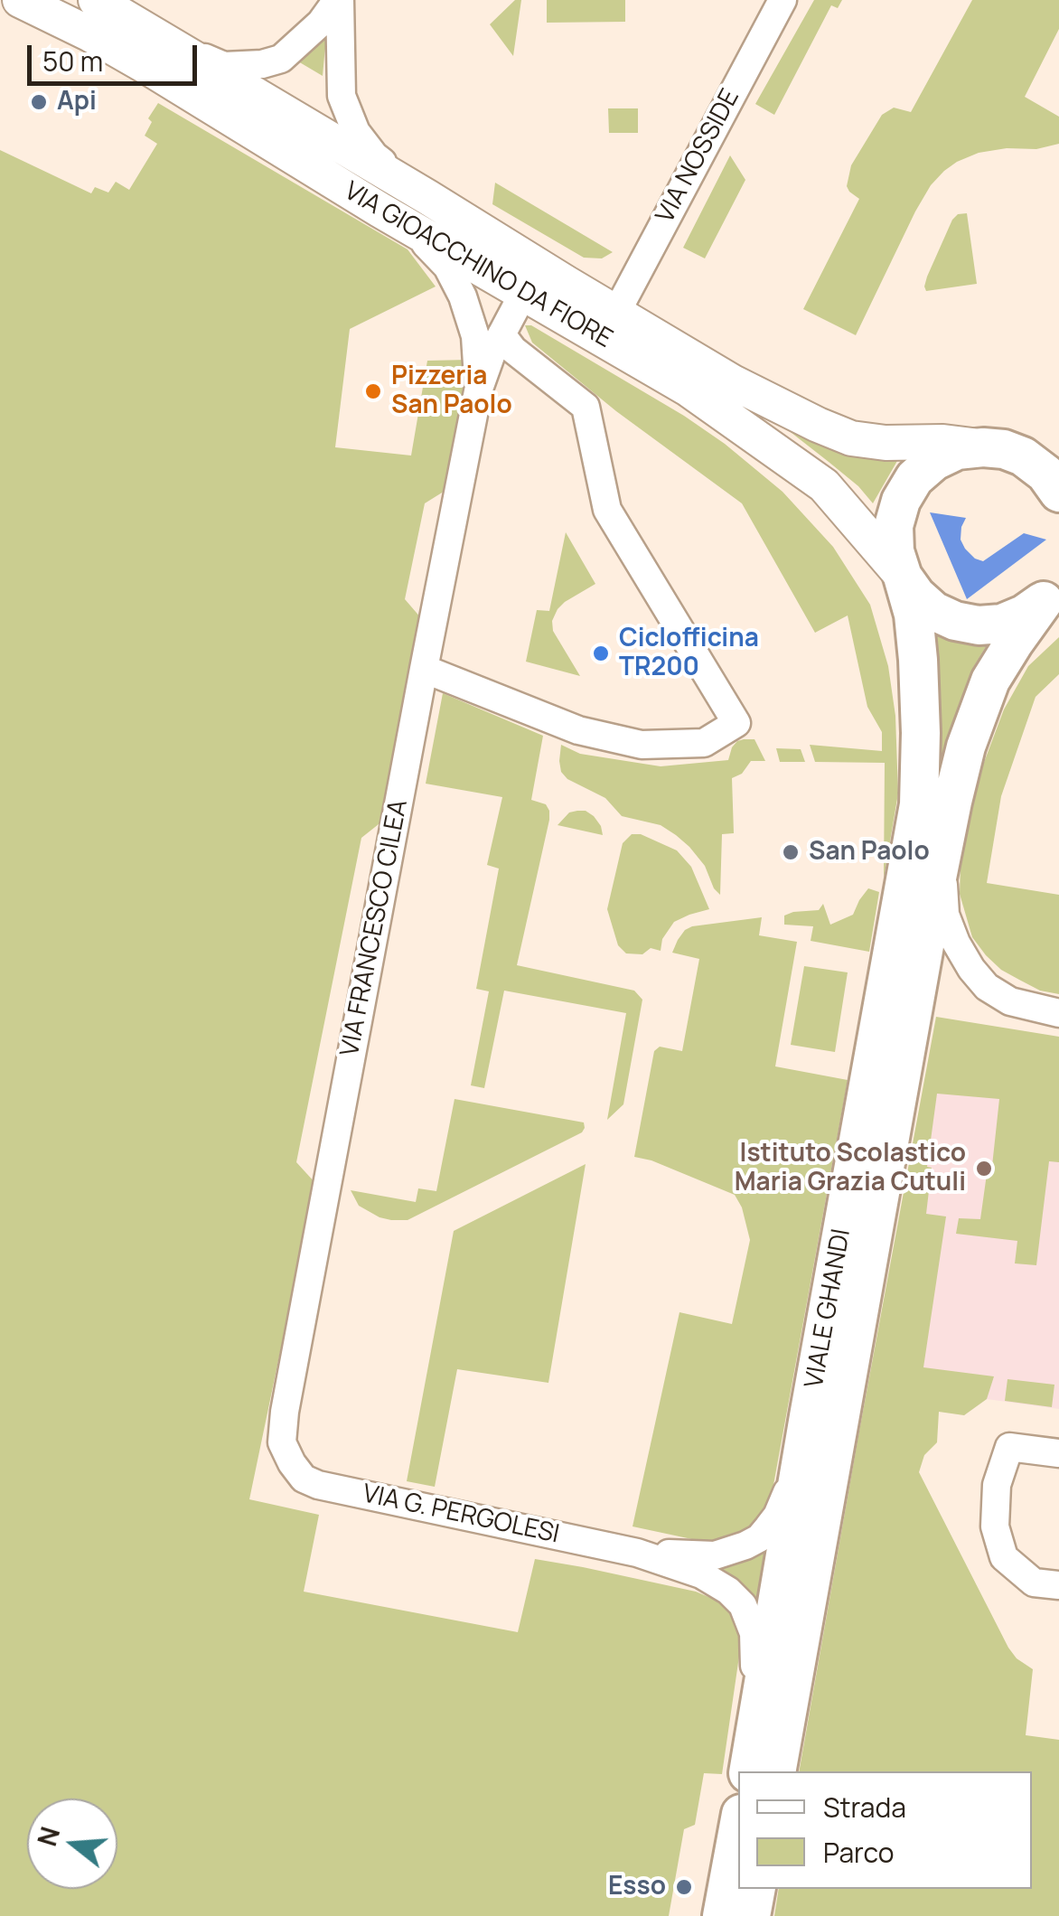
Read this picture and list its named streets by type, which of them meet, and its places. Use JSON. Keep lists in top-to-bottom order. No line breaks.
{"streets":{"main road":["VIALE GHANDI"],"street":["VIA NOSSIDE","VIA GIOACCHINO DA FIORE","VIA FRANCESCO CILEA","VIA G. PERGOLESI"]},"crossings":[["VIA NOSSIDE","VIA GIOACCHINO DA FIORE"],["VIA GIOACCHINO DA FIORE","VIALE GHANDI"],["VIA FRANCESCO CILEA","VIA G. PERGOLESI"]],"places":["Api","Pizzeria San Paolo","Ciclofficina TR200","San Paolo","Istituto Scolastico Maria Grazia Cutuli","Esso"],"legend":["Strada","Parco"],"scale_bar":"50 m","north":"left"}
